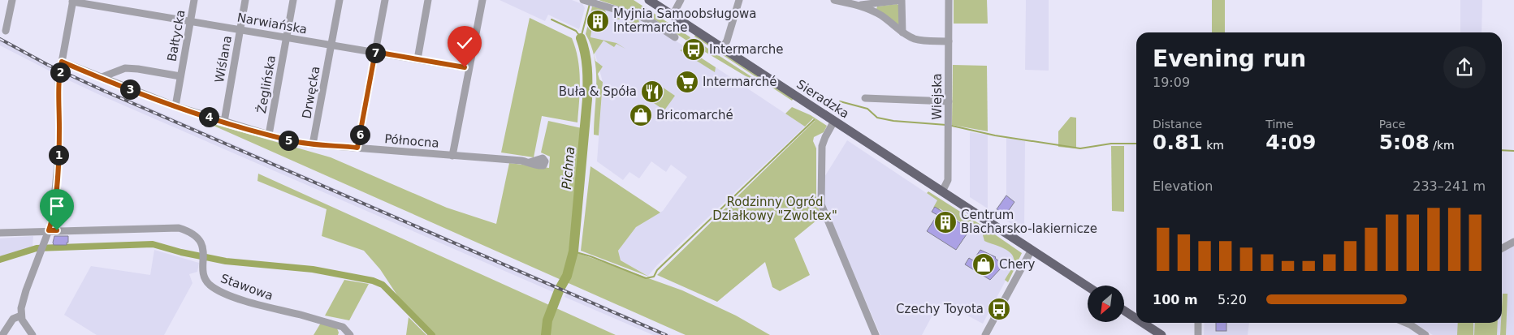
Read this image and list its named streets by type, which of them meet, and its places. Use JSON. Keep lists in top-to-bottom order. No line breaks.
{"streets":{"main road":["Sieradzka"],"street":["Narwiańska","Bałtycka","Wiślana","Żeglińska","Drwęcka","Wiejska","Północna","Stawowa"]},"crossings":[["Narwiańska","Bałtycka"],["Narwiańska","Wiślana"],["Narwiańska","Żeglińska"],["Narwiańska","Drwęcka"],["Bałtycka","Północna"],["Wiślana","Północna"],["Żeglińska","Północna"],["Drwęcka","Północna"],["Wiejska","Sieradzka"]],"water":["Pichna"],"parks":["Rodzinny Ogród Działkowy \"Zwoltex\""],"places":{"building":["Myjnia Samoobsługowa Intermarche","Centrum Blacharsko-lakiernicze"],"bus stop":["Intermarche","Czechy Toyota"],"supermarket":["Intermarché"],"restaurant":["Buła & Spóła"],"shop":["Bricomarché","Chery"]},"north":"bottom left","page":{"heading":["Evening run","19:09"],"pins":["7","2","3","4","6","5","1"],"stats":[["Distance","0.81 km"],["Time","4:09"],["Pace","5:08 /km"]],"chart":["Elevation","233–241 m"],"list":[{"name":"100 m","note":"5:20"}]}}
